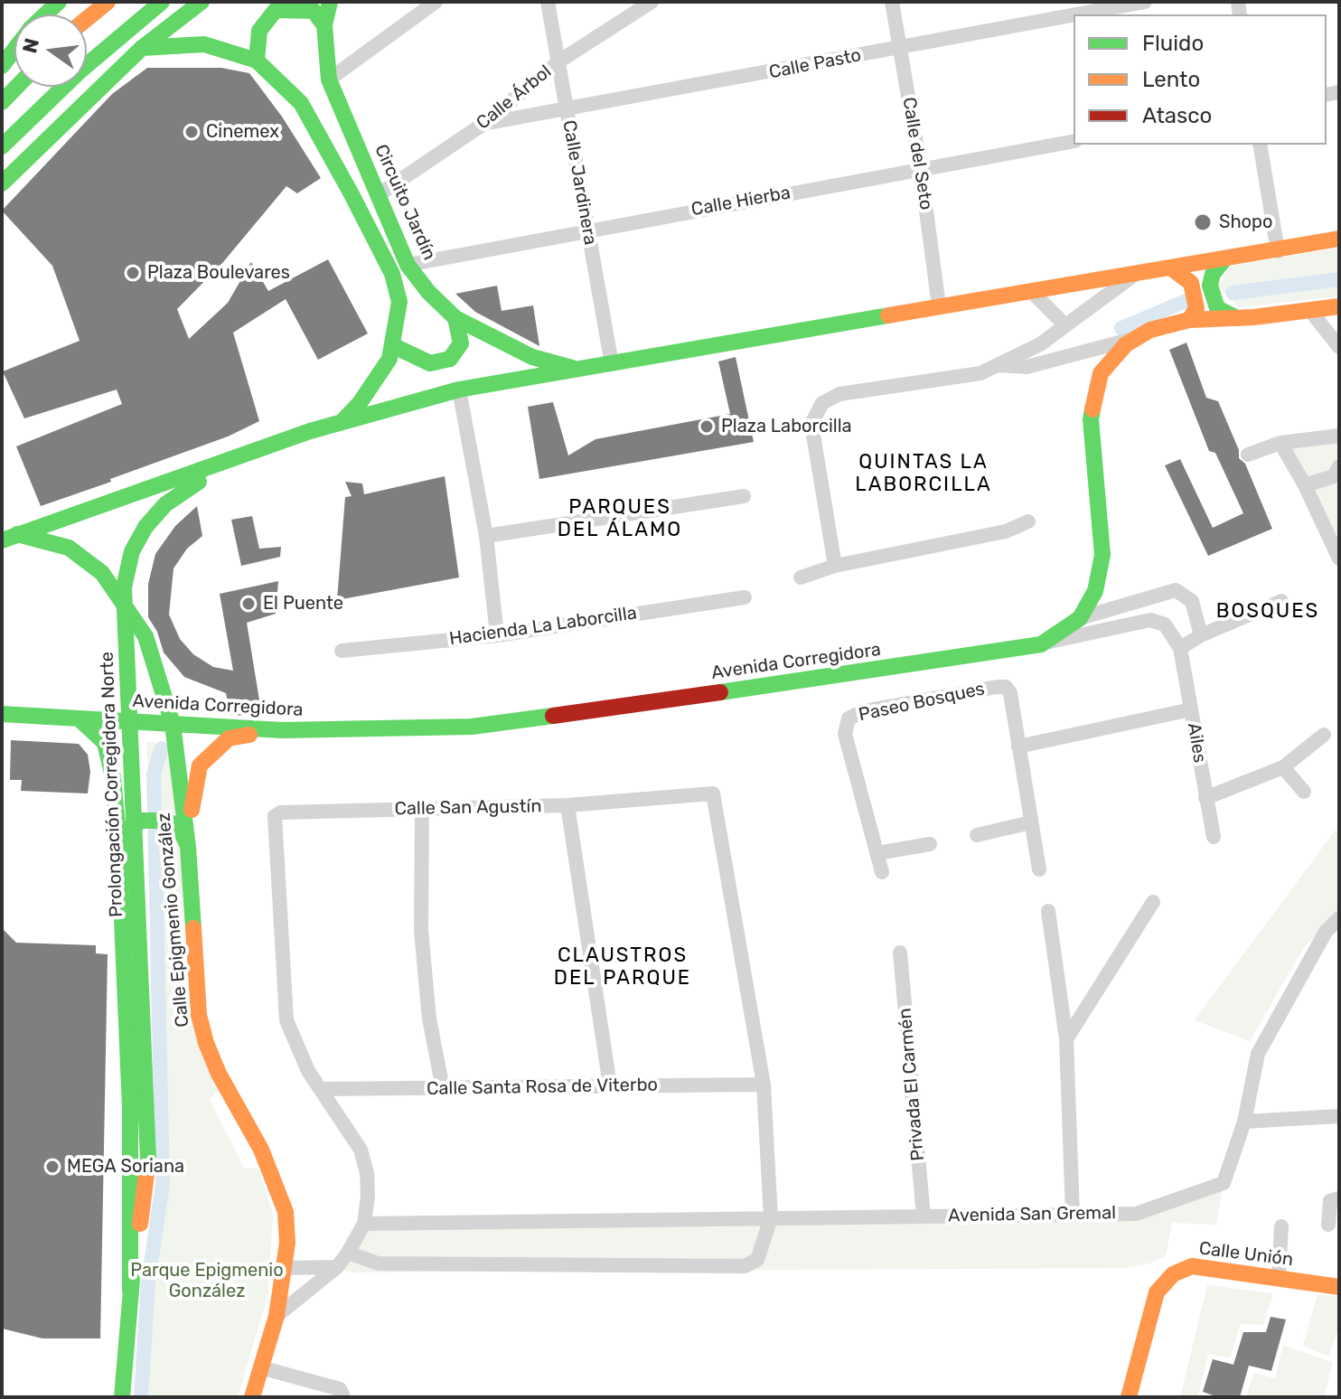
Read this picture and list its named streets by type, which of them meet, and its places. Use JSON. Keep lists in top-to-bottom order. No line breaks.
{"streets":{"main road":["Circuito Jardín","Avenida Corregidora","Prolongación Corregidora Norte","Calle Epigmenio González","Calle Unión"],"street":["Calle Pasto","Calle Árbol","Calle del Seto","Calle Jardinera","Calle Hierba","Hacienda La Laborcilla","Paseo Bosques","Ailes","Calle San Agustín","Privada El Carmén","Calle Santa Rosa de Viterbo","Avenida San Gremal"]},"crossings":[["Calle Pasto","Calle Árbol"],["Calle Pasto","Calle del Seto"],["Calle Pasto","Calle Jardinera"],["Calle Árbol","Calle Jardinera"],["Calle Árbol","Circuito Jardín"],["Calle del Seto","Calle Hierba"],["Calle Jardinera","Calle Hierba"],["Calle Hierba","Circuito Jardín"],["Avenida Corregidora","Calle Epigmenio González"],["Calle San Agustín","Calle Epigmenio González"],["Calle San Agustín","Calle Santa Rosa de Viterbo"],["Calle San Agustín","Avenida San Gremal"],["Privada El Carmén","Avenida San Gremal"]],"districts":["QUINTAS LA LABORCILLA","PARQUES DEL ÁLAMO","BOSQUES","CLAUSTROS DEL PARQUE"],"parks":["Parque Epigmenio González"],"places":["Cinemex","Shopo","Plaza Boulevares","Plaza Laborcilla","El Puente","MEGA Soriana"],"legend":["Fluido","Lento","Atasco"],"north":"left"}
